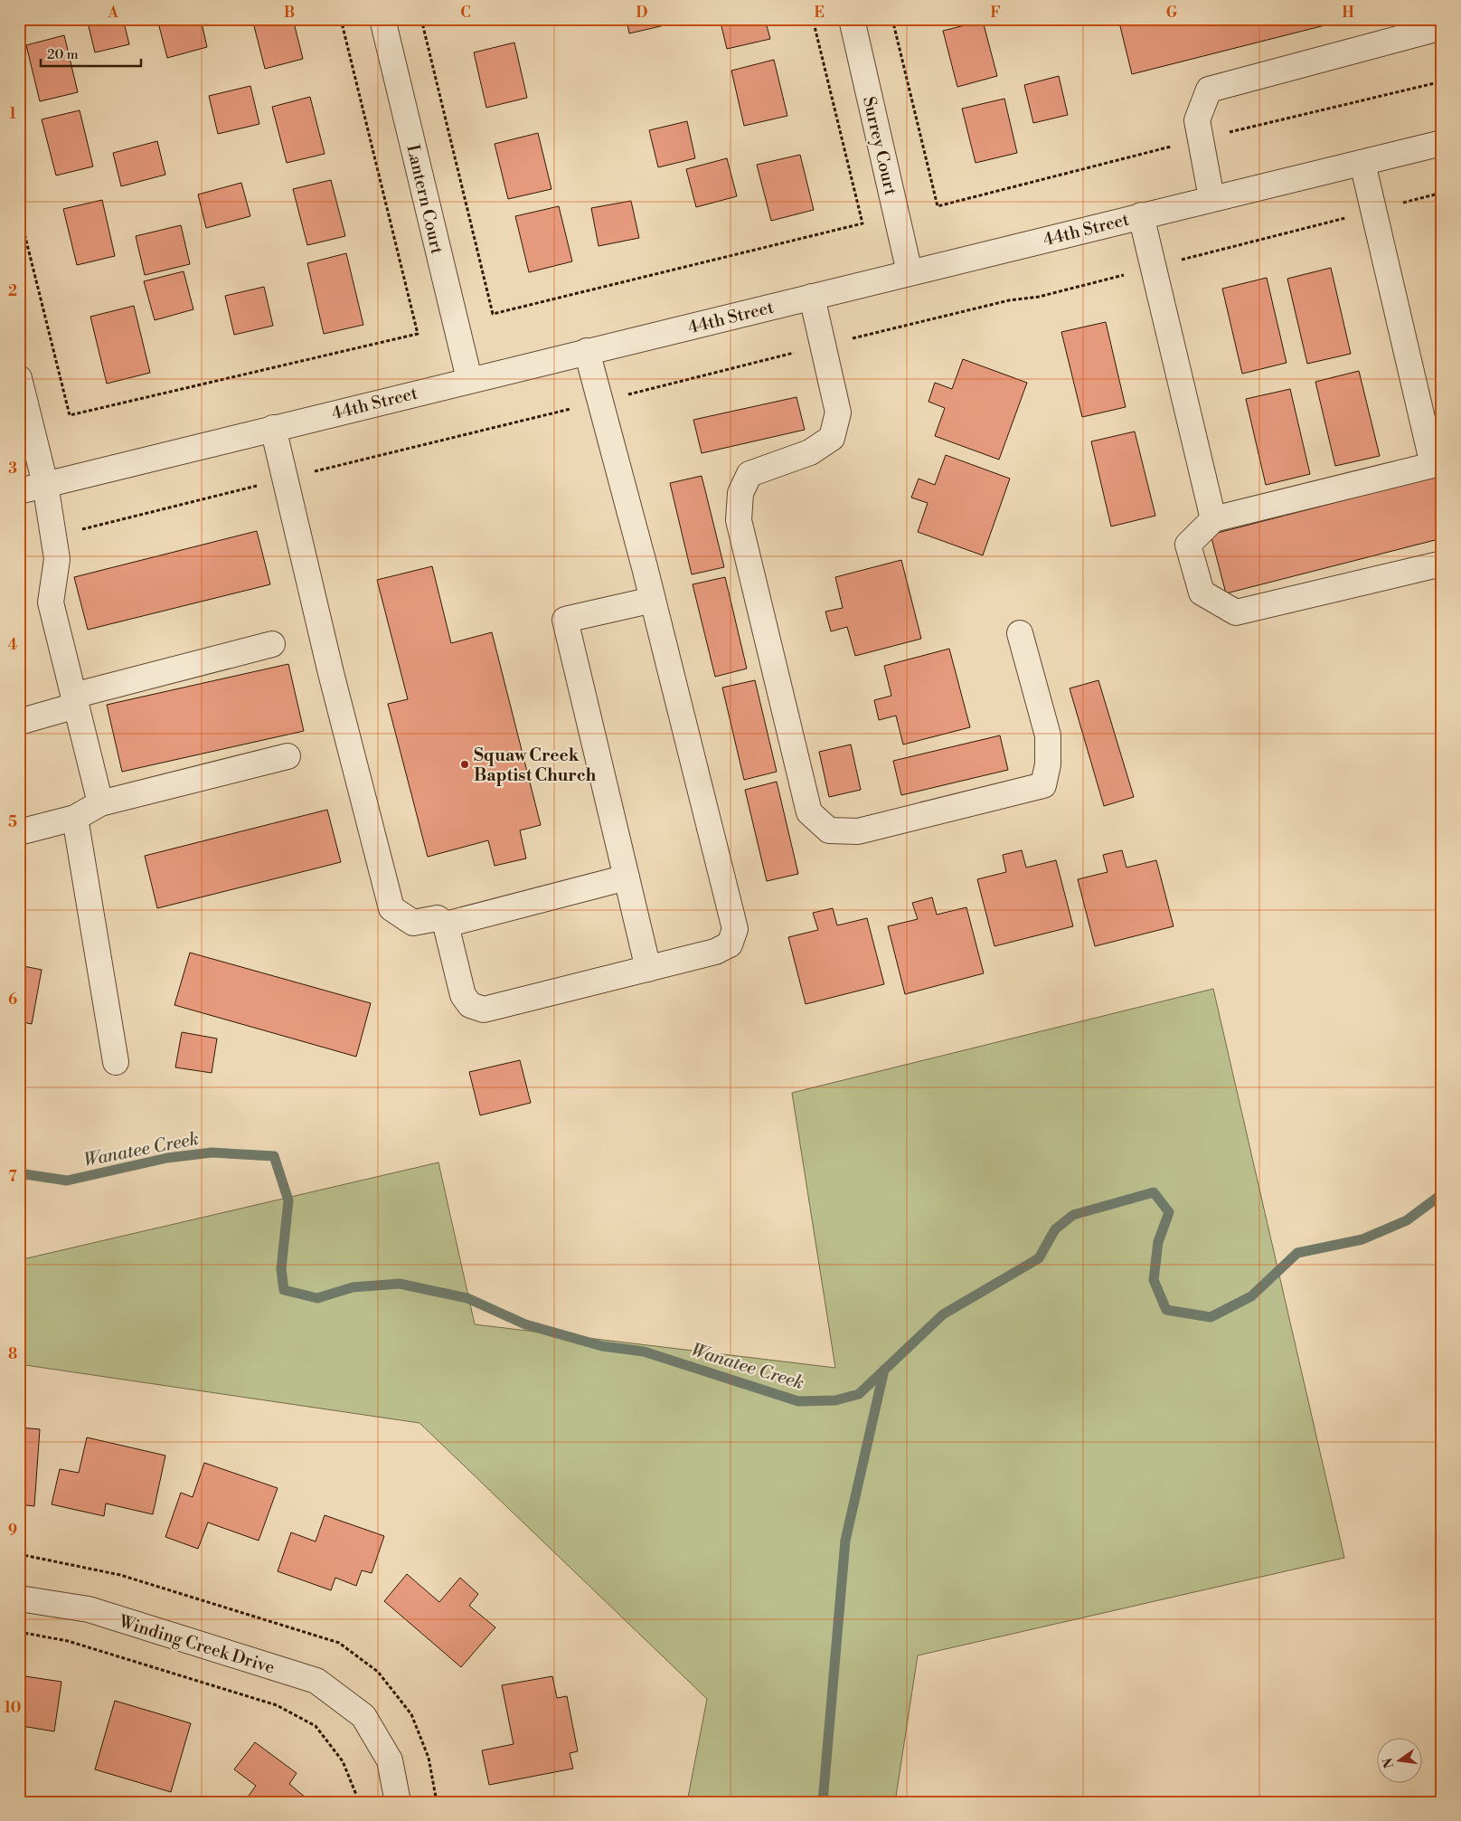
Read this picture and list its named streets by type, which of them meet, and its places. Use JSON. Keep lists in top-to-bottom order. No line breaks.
{"streets":{"street":["Surrey Court","Lantern Court","44th Street","Winding Creek Drive"]},"crossings":[["Surrey Court","44th Street"],["Lantern Court","44th Street"]],"water":["Wanatee Creek"],"places":["Squaw Creek Baptist Church"],"scale_bar":"20 m","north":"left","grid":{"columns":["A","B","C","D","E","F","G","H"],"rows":["1","2","3","4","5","6","7","8","9","10"]}}
